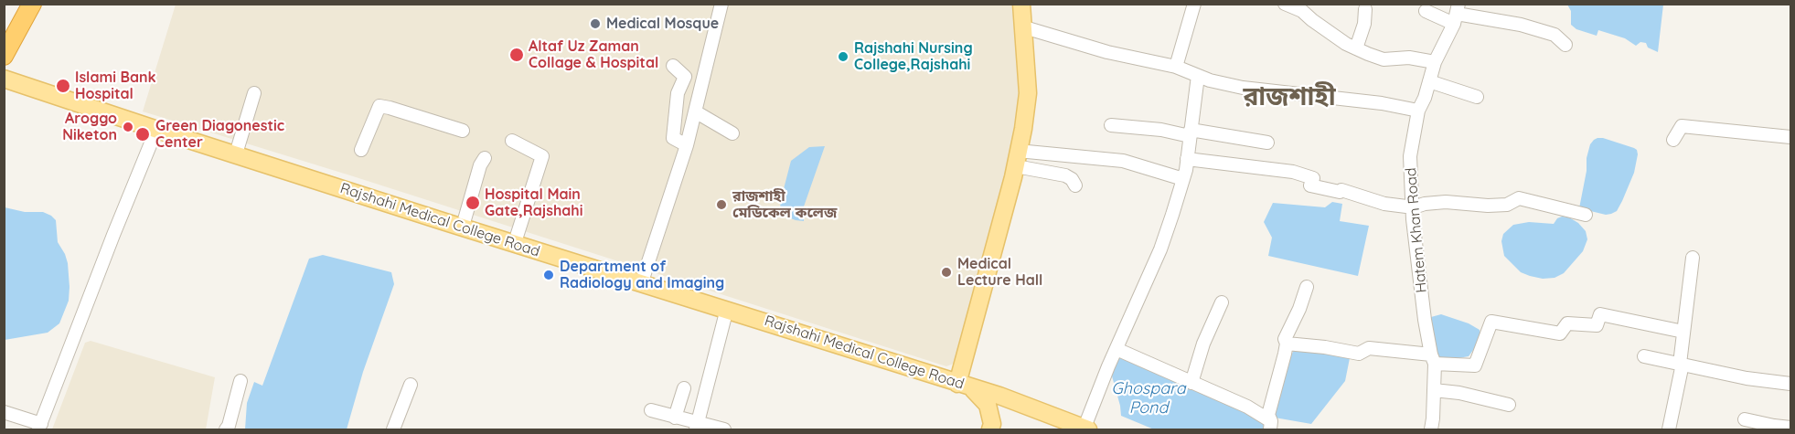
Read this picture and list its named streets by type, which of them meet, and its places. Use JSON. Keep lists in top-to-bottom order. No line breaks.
{"streets":{"main road":["Rajshahi Medical College Road"],"street":["Hatem Khan Road"]},"districts":["রাজশাহী"],"water":["Ghospara Pond"],"places":["Medical Mosque","Altaf Uz Zaman Collage & Hospital","Rajshahi Nursing College,Rajshahi","Islami Bank Hospital","Aroggo Niketon","Green Diagonestic Center","Hospital Main Gate,Rajshahi","রাজশাহী মেডিকেল কলেজ","Medical Lecture Hall","Department of Radiology and Imaging"]}
